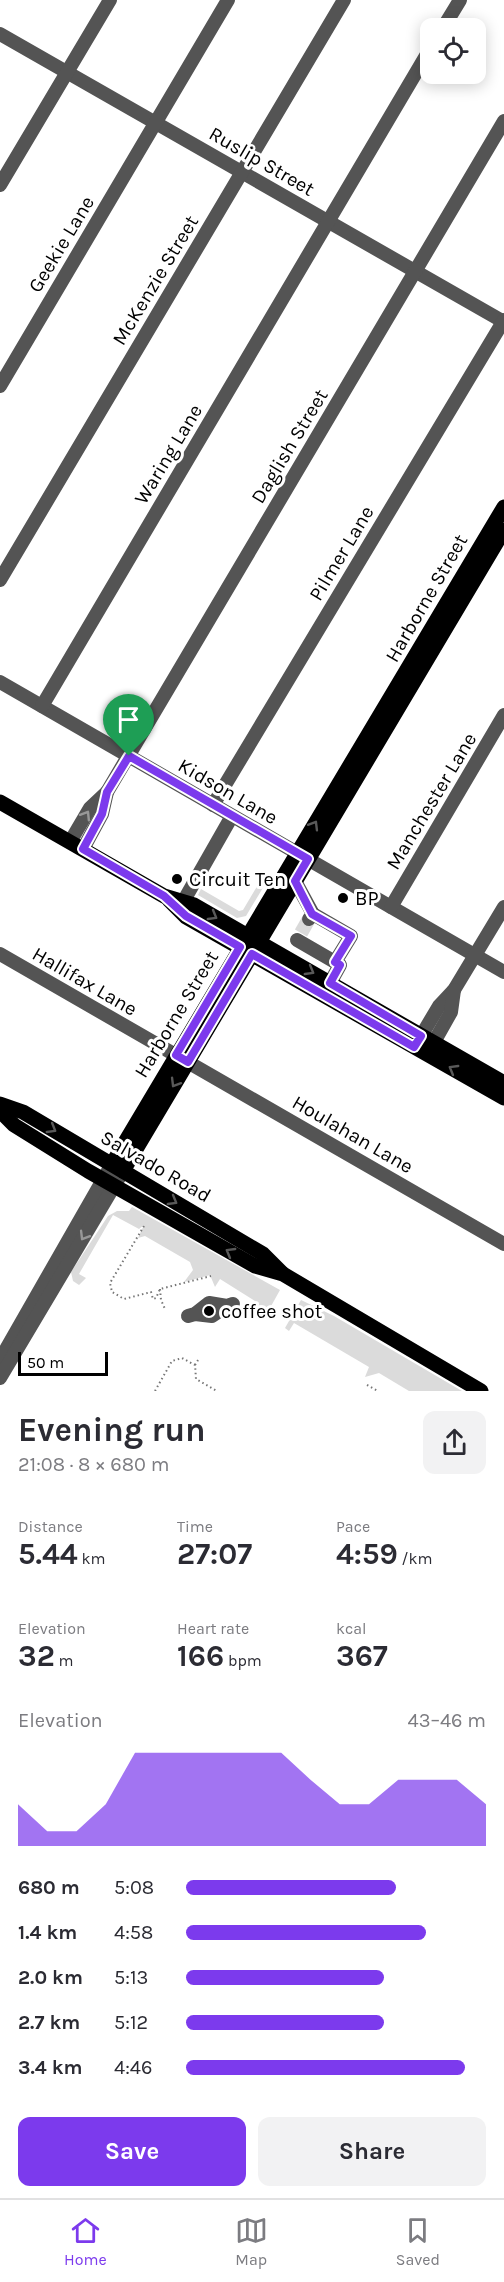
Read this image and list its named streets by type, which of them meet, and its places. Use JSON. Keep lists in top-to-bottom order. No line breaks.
{"streets":{"main road":["Harborne Street","Salvado Road"],"street":["Ruslip Street","Geekie Lane","McKenzie Street","Daglish Street","Waring Lane","Pilmer Lane","Kidson Lane","Manchester Lane","Hallifax Lane","Houlahan Lane"]},"crossings":[["Ruslip Street","Geekie Lane"],["Ruslip Street","McKenzie Street"],["Ruslip Street","Daglish Street"],["Ruslip Street","Waring Lane"],["Ruslip Street","Pilmer Lane"],["Daglish Street","Kidson Lane"],["Waring Lane","Kidson Lane"],["Pilmer Lane","Kidson Lane"],["Harborne Street","Kidson Lane"],["Harborne Street","Hallifax Lane"],["Harborne Street","Houlahan Lane"],["Harborne Street","Salvado Road"],["Kidson Lane","Manchester Lane"],["Hallifax Lane","Houlahan Lane"]],"places":["Circuit Ten","BP","coffee shot"],"scale_bar":"50 m","page":{"scale":"50 m","heading":["Evening run","21:08 · 8 × 680 m"],"stats":[["Distance","5.44 km"],["Time","27:07"],["Pace","4:59 /km"],["Elevation","32 m"],["Heart rate","166 bpm"],["kcal","367"]],"chart":["Elevation","43–46 m"],"list":[{"name":"680 m","note":"5:08"},{"name":"1.4 km","note":"4:58"},{"name":"2.0 km","note":"5:13"},{"name":"2.7 km","note":"5:12"},{"name":"3.4 km","note":"4:46"}],"buttons":["Save","Share"],"tabs":["Home","Map","Saved"]}}
